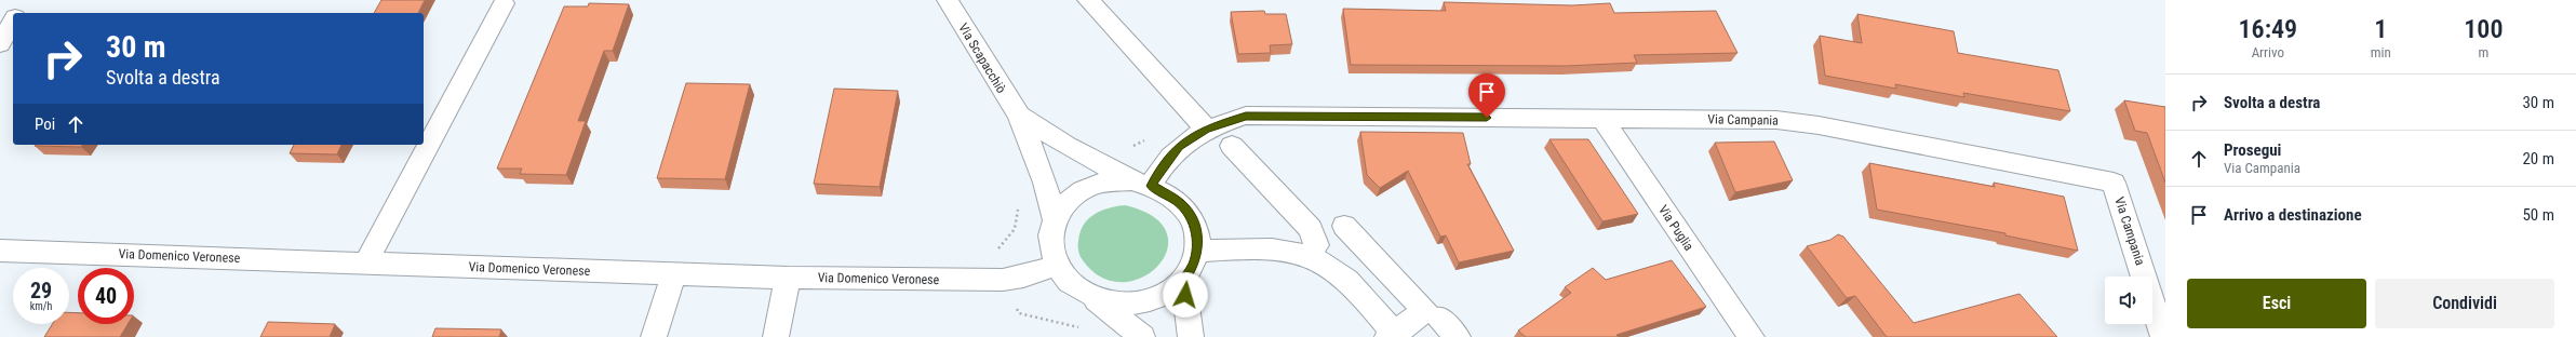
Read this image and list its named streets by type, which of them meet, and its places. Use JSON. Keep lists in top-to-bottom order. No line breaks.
{"streets":{"street":["Via Scapacchiò","Via Campania","Via Puglia","Via Domenico Veronese"]},"crossings":[["Via Scapacchiò","Via Campania"],["Via Scapacchiò","Via Domenico Veronese"],["Via Campania","Via Puglia"],["Via Campania","Via Domenico Veronese"]],"page":{"eta":["16:49","Arrivo","1","min","100","m"],"turn":["30 m","Svolta a destra"],"list":[{"name":"Svolta a destra","value":"30 m"},{"name":"Prosegui","note":"Via Campania","value":"20 m"},{"name":"Arrivo a destinazione","value":"50 m"}],"then":"Poi","speed":"29 km/h","limit":"40","buttons":["Esci","Condividi"]}}
